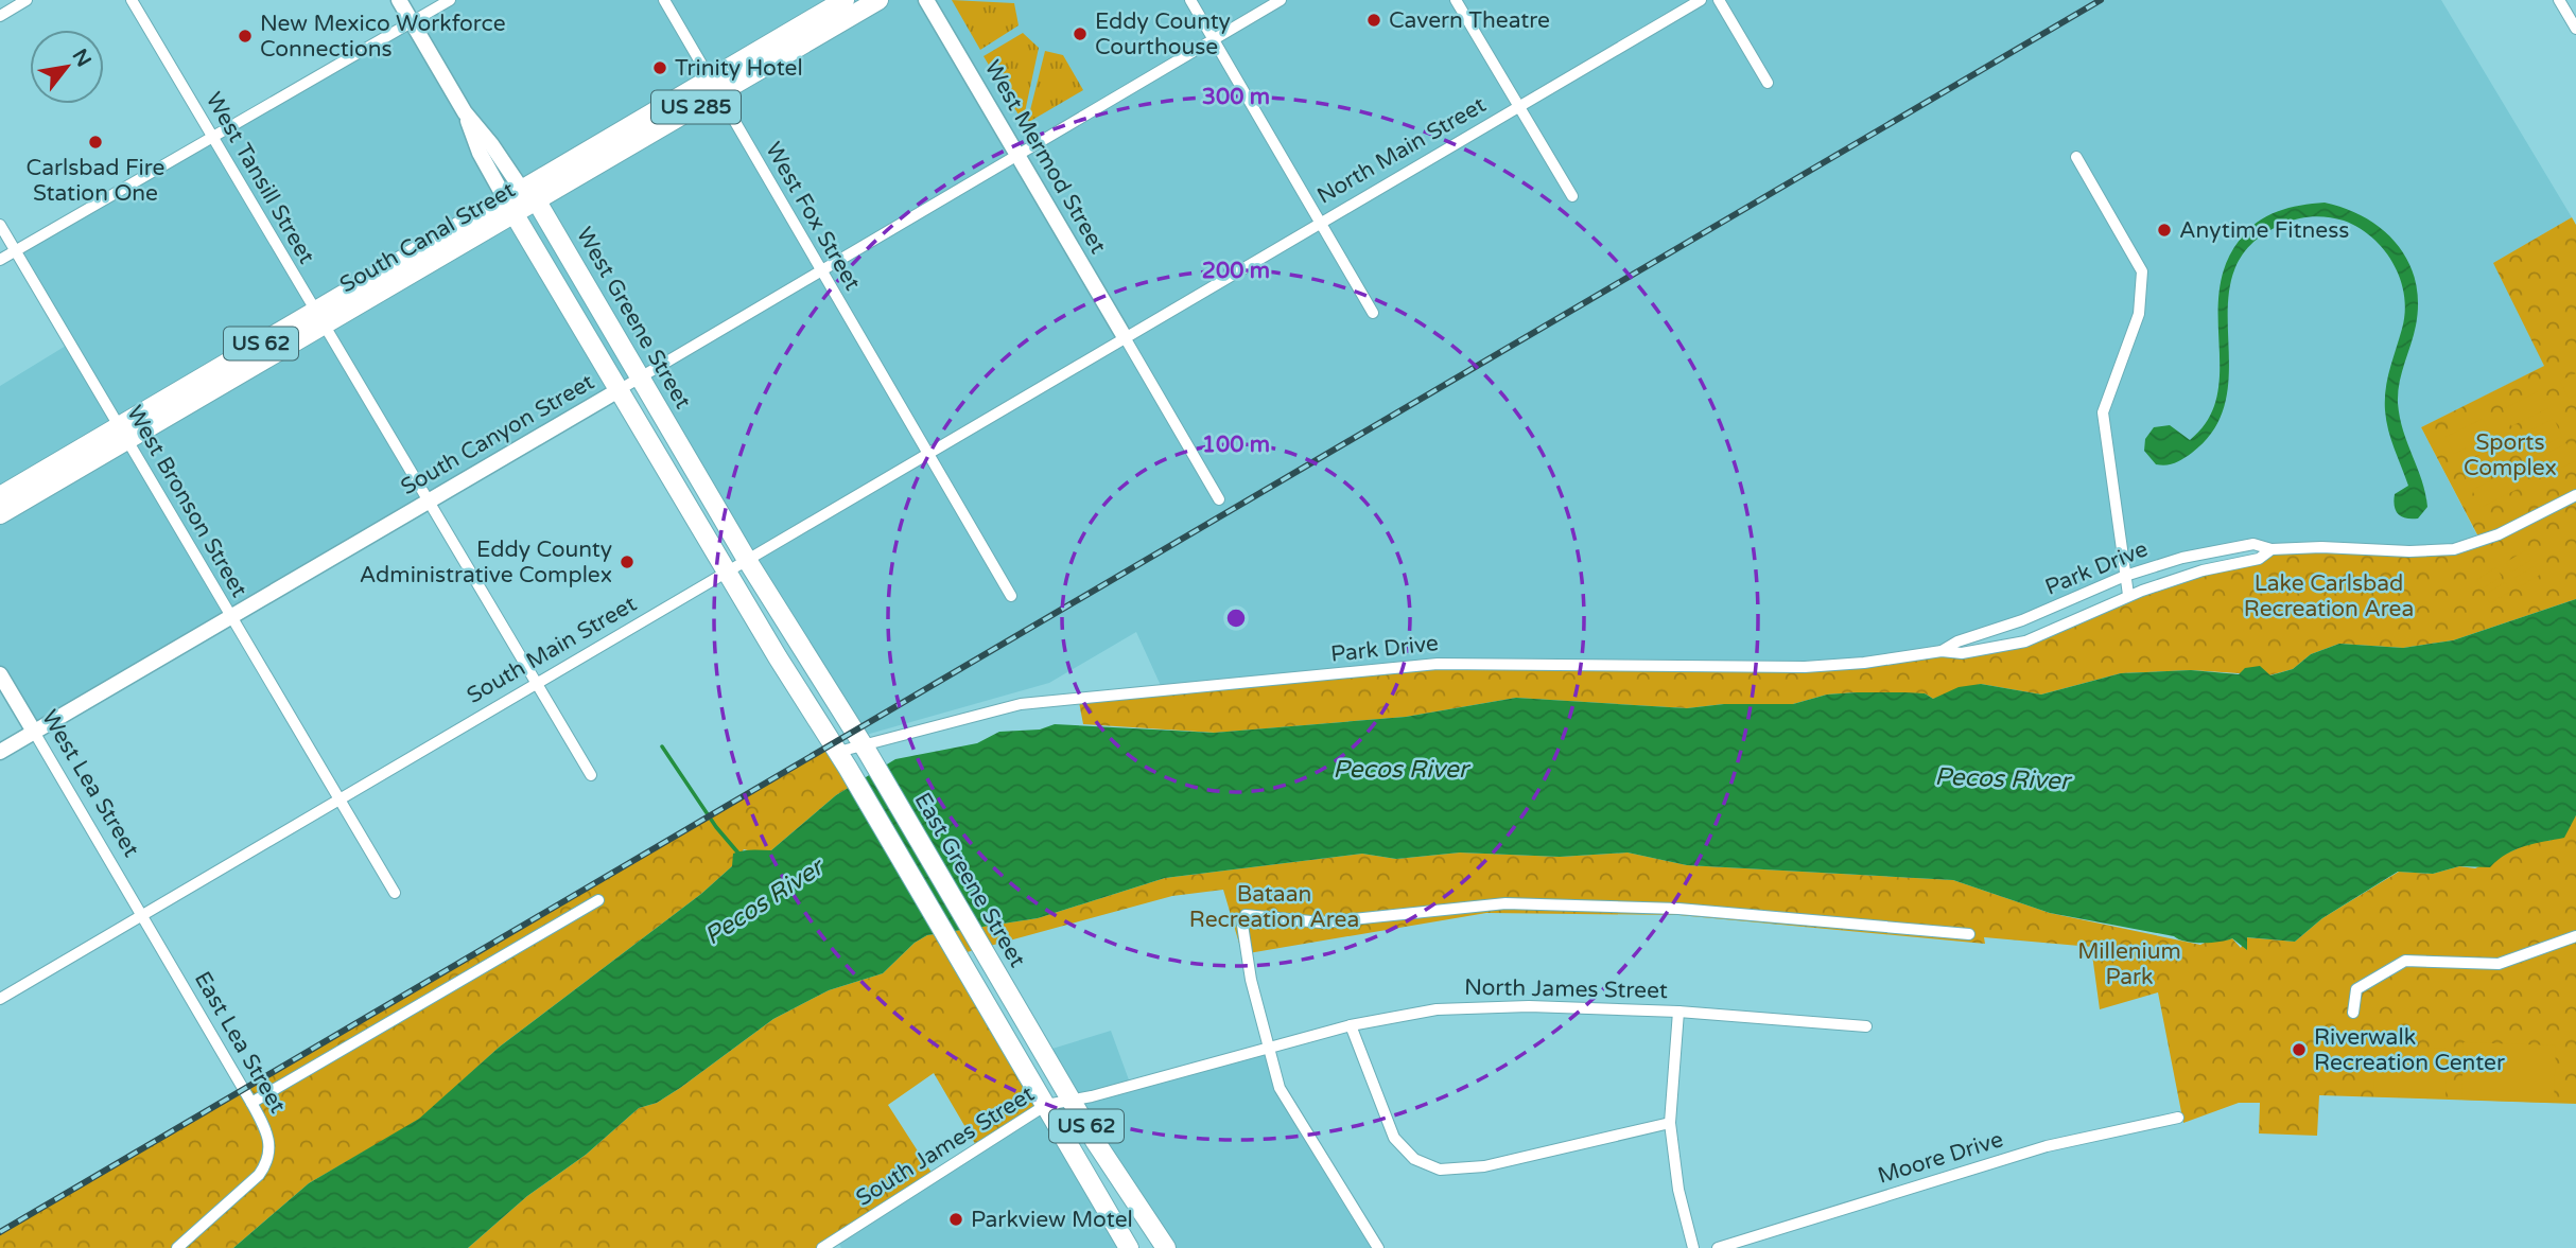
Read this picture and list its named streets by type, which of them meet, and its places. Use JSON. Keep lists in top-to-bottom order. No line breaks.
{"streets":{"highway":["US 285","South Canal Street","West Greene Street","US 62","East Greene Street"],"street":["North Main Street","West Mermod Street","West Tansill Street","West Fox Street","South Canyon Street","West Bronson Street","Park Drive","South Main Street","West Lea Street","North James Street","East Lea Street","South James Street","Moore Drive"]},"crossings":[["North Main Street","West Mermod Street"],["North Main Street","South Main Street"],["West Mermod Street","South Canyon Street"],["West Mermod Street","South Main Street"],["West Tansill Street","South Canal Street"],["West Tansill Street","South Canyon Street"],["West Tansill Street","South Main Street"],["West Fox Street","South Canal Street"],["West Fox Street","South Canyon Street"],["West Fox Street","South Main Street"],["South Canal Street","West Greene Street"],["South Canal Street","West Bronson Street"],["West Greene Street","South Canyon Street"],["West Greene Street","South Main Street"],["West Greene Street","East Greene Street"],["South Canyon Street","West Bronson Street"],["South Canyon Street","West Lea Street"],["West Bronson Street","South Main Street"],["Park Drive","East Greene Street"],["South Main Street","West Lea Street"],["South Main Street","East Greene Street"],["South Main Street","East Lea Street"],["West Lea Street","East Lea Street"],["East Greene Street","South James Street"],["North James Street","South James Street"]],"water":["Pecos River"],"parks":["Sports Complex","Lake Carlsbad Recreation Area","Bataan Recreation Area","Millenium Park"],"places":["Cavern Theatre","Eddy County Courthouse","New Mexico Workforce Connections","Trinity Hotel","Carlsbad Fire Station One","Anytime Fitness","Eddy County Administrative Complex","Riverwalk Recreation Center","Parkview Motel"],"north":"top right","rings":["300 m","200 m","100 m"]}
